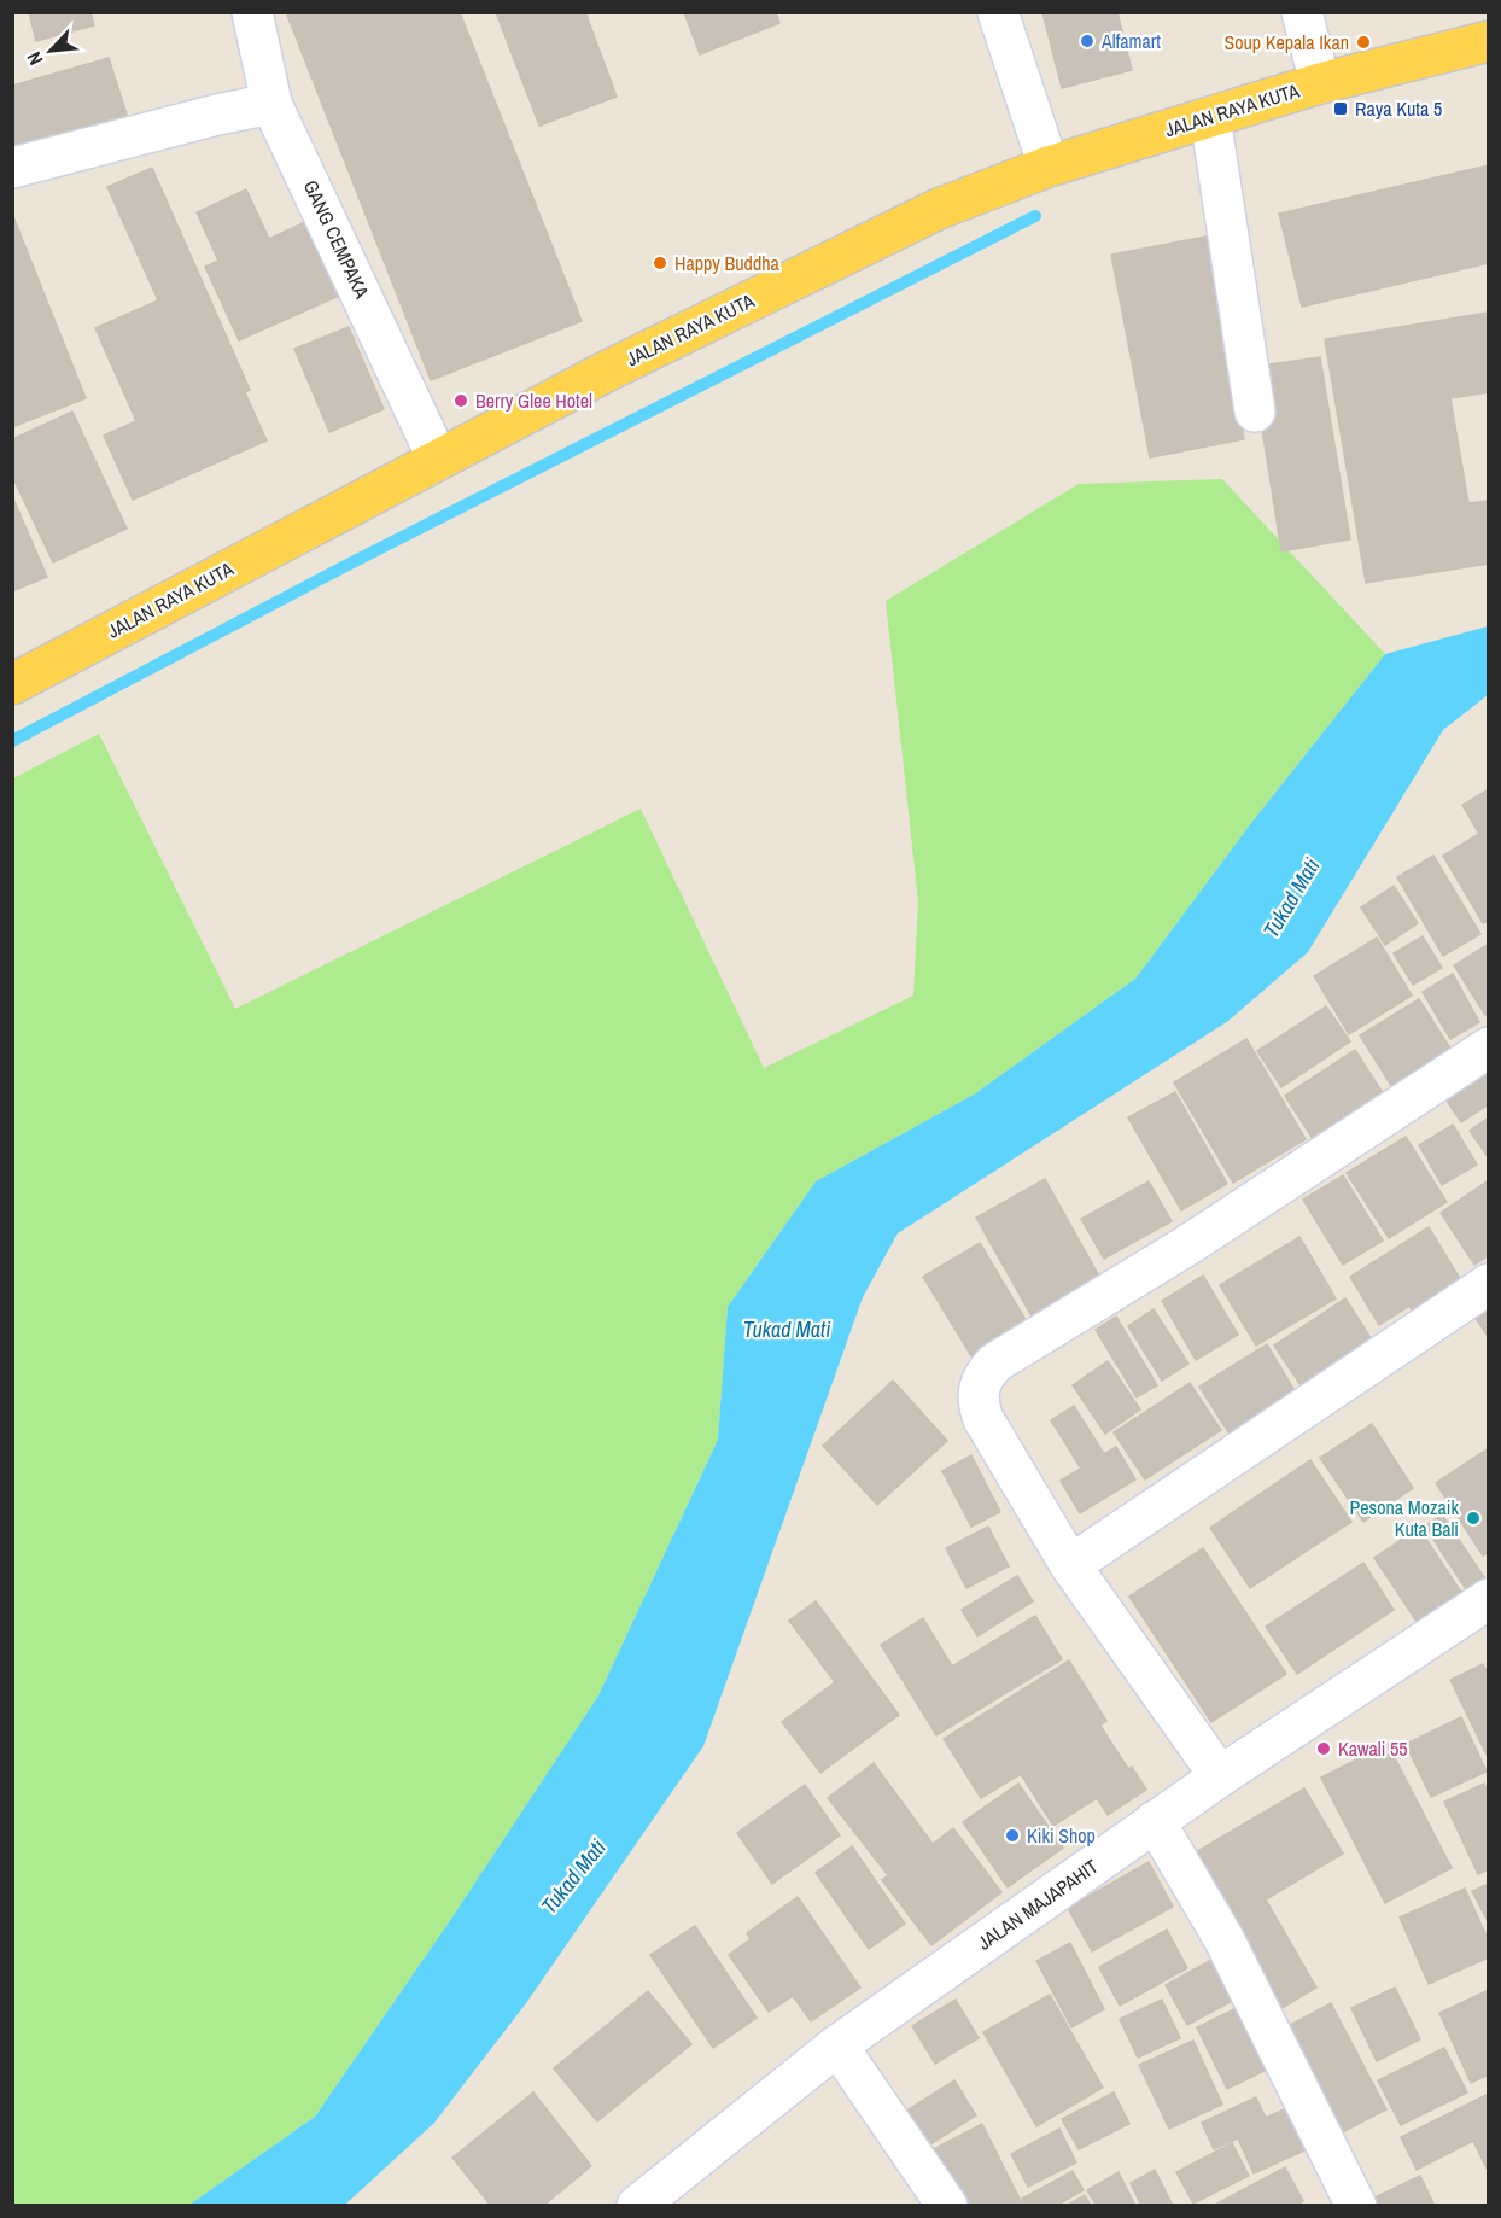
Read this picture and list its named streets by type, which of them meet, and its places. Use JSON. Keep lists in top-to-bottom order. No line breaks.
{"streets":{"main road":["JALAN RAYA KUTA"],"street":["GANG CEMPAKA","JALAN MAJAPAHIT"]},"crossings":[["JALAN RAYA KUTA","GANG CEMPAKA"]],"water":["Tukad Mati"],"places":{"other":["Alfamart","Soup Kepala Ikan","Happy Buddha","Berry Glee Hotel","Pesona Mozaik Kuta Bali","Kawali 55","Kiki Shop"],"transit":["Raya Kuta 5"]},"north":"bottom left"}
